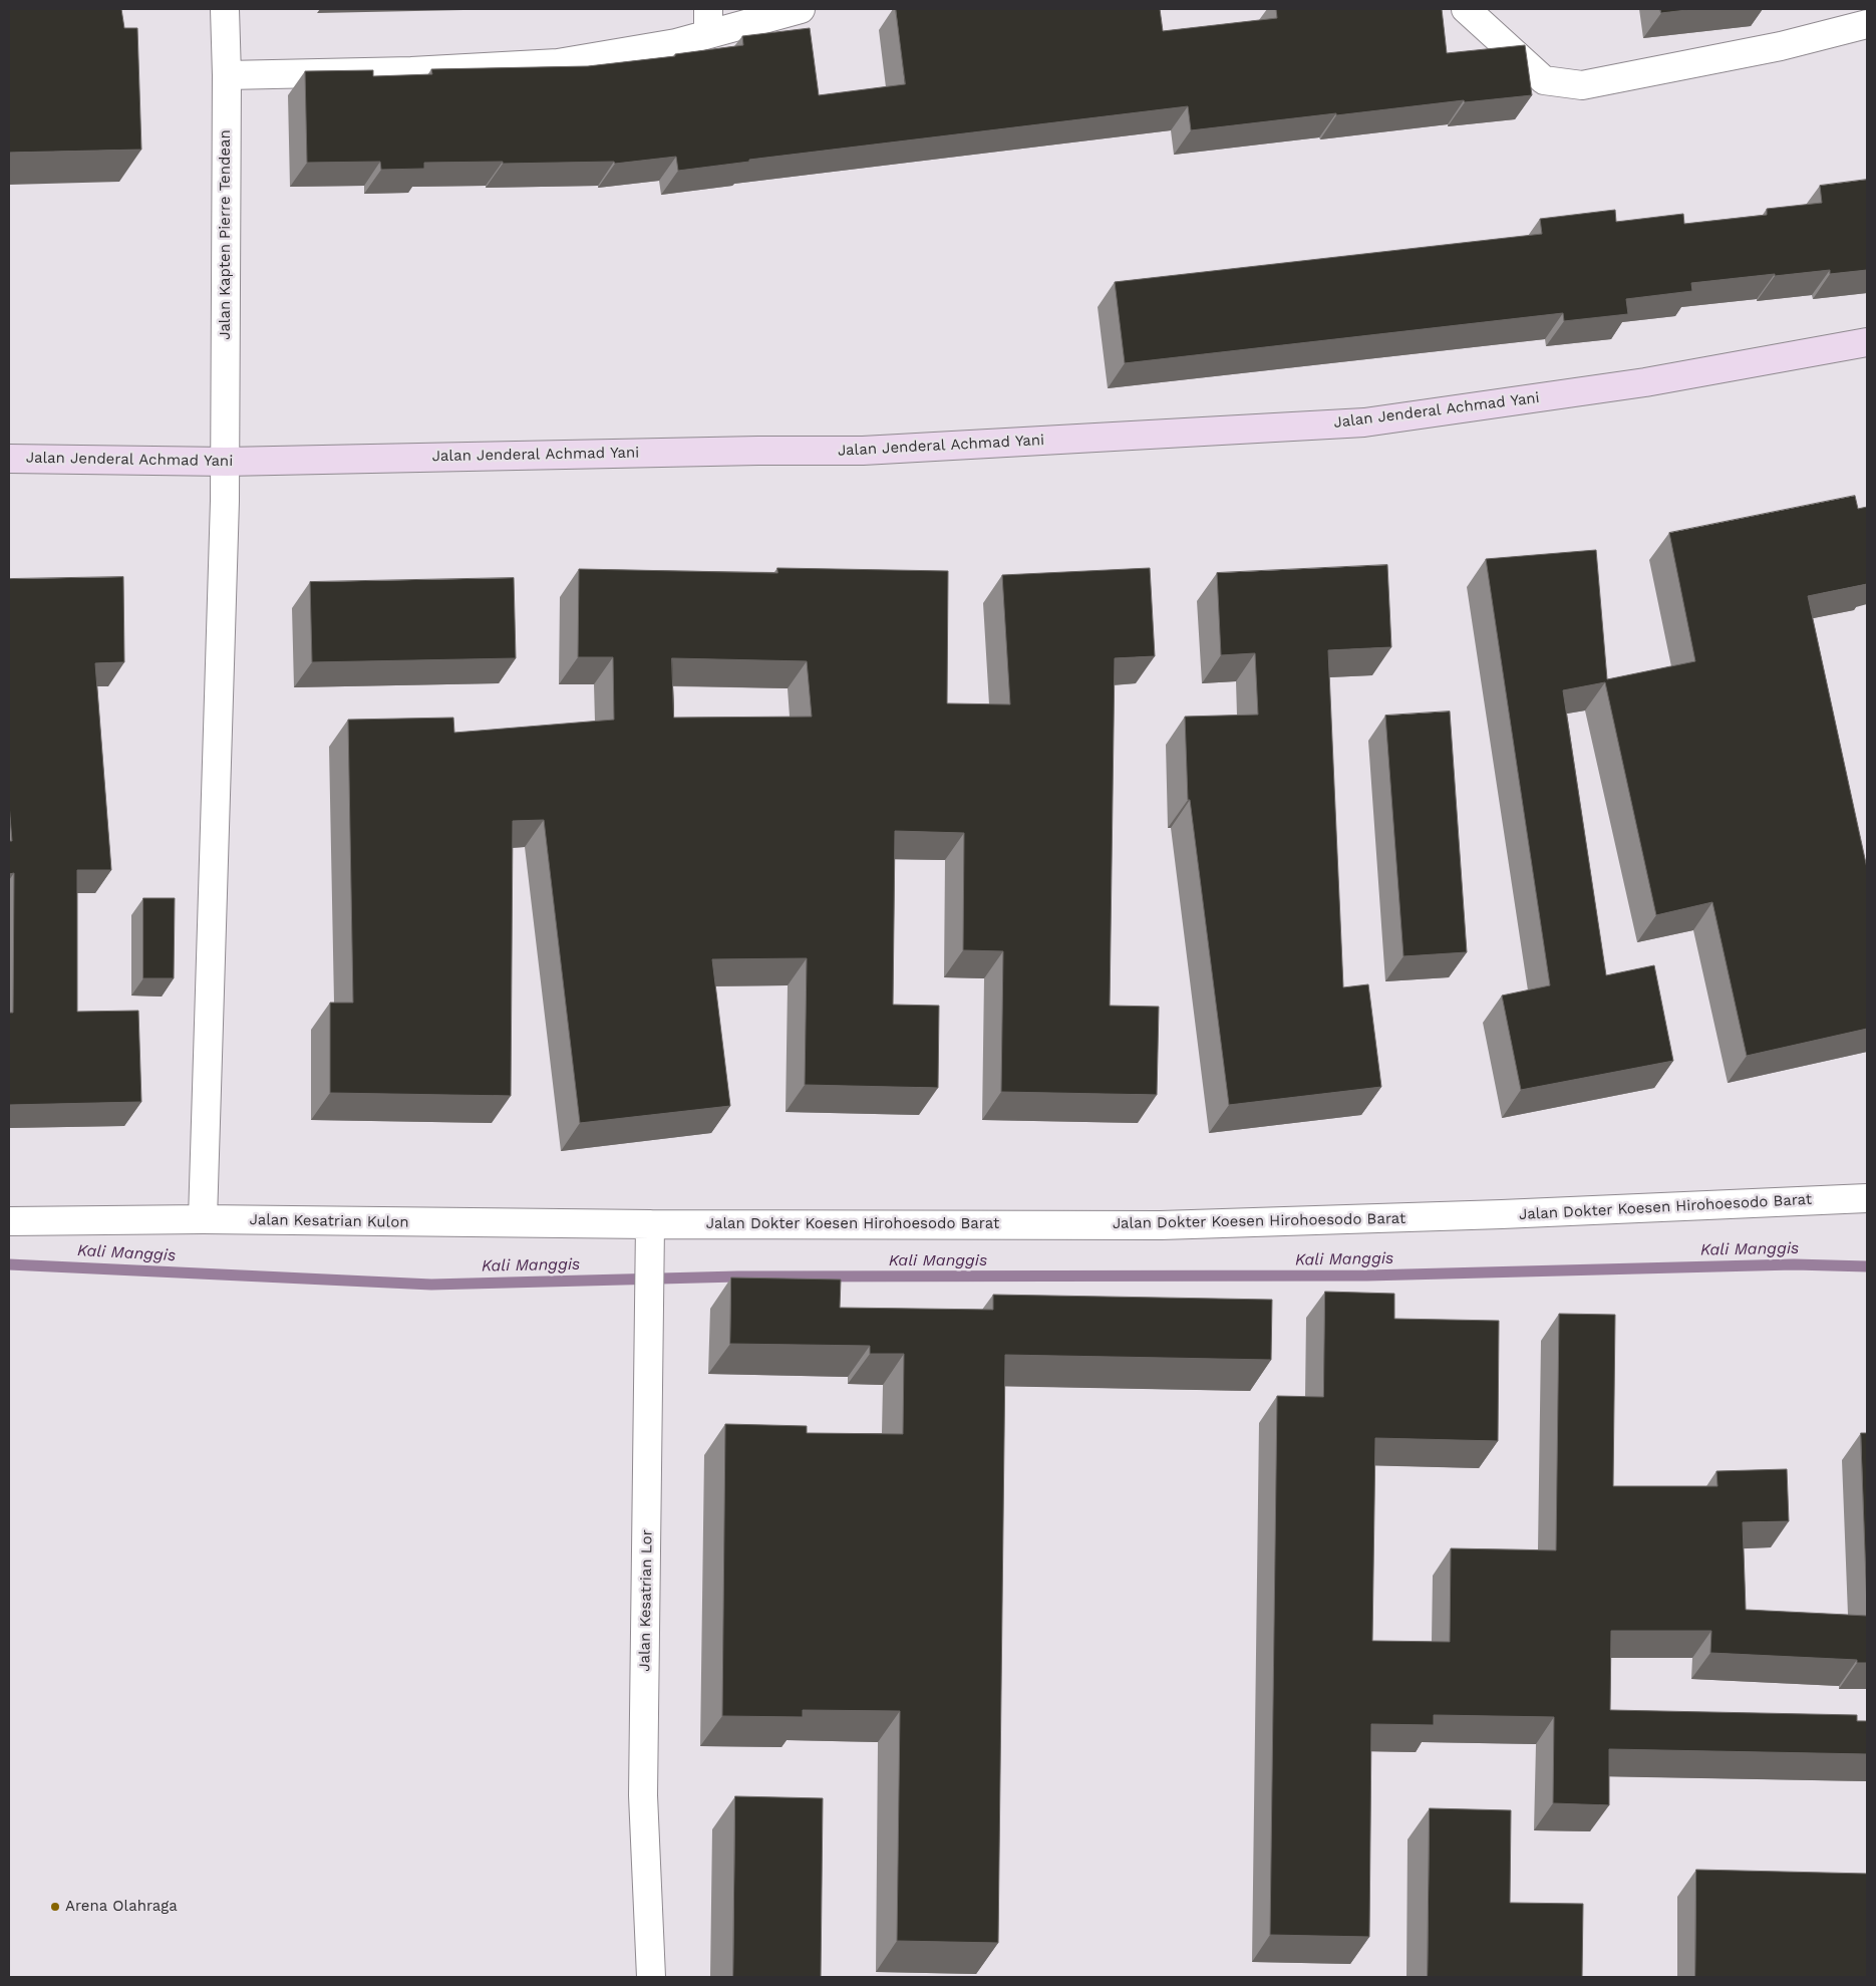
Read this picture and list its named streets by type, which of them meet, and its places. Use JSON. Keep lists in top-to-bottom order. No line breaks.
{"streets":{"main road":["Jalan Jenderal Achmad Yani"],"street":["Jalan Kapten Pierre Tendean","Jalan Dokter Koesen Hirohoesodo Barat","Jalan Kesatrian Kulon","Jalan Kesatrian Lor"]},"crossings":[["Jalan Kapten Pierre Tendean","Jalan Jenderal Achmad Yani"],["Jalan Kapten Pierre Tendean","Jalan Kesatrian Kulon"],["Jalan Dokter Koesen Hirohoesodo Barat","Jalan Kesatrian Kulon"],["Jalan Dokter Koesen Hirohoesodo Barat","Jalan Kesatrian Lor"],["Jalan Kesatrian Kulon","Jalan Kesatrian Lor"]],"water":["Kali Manggis"],"places":["Arena Olahraga"]}
